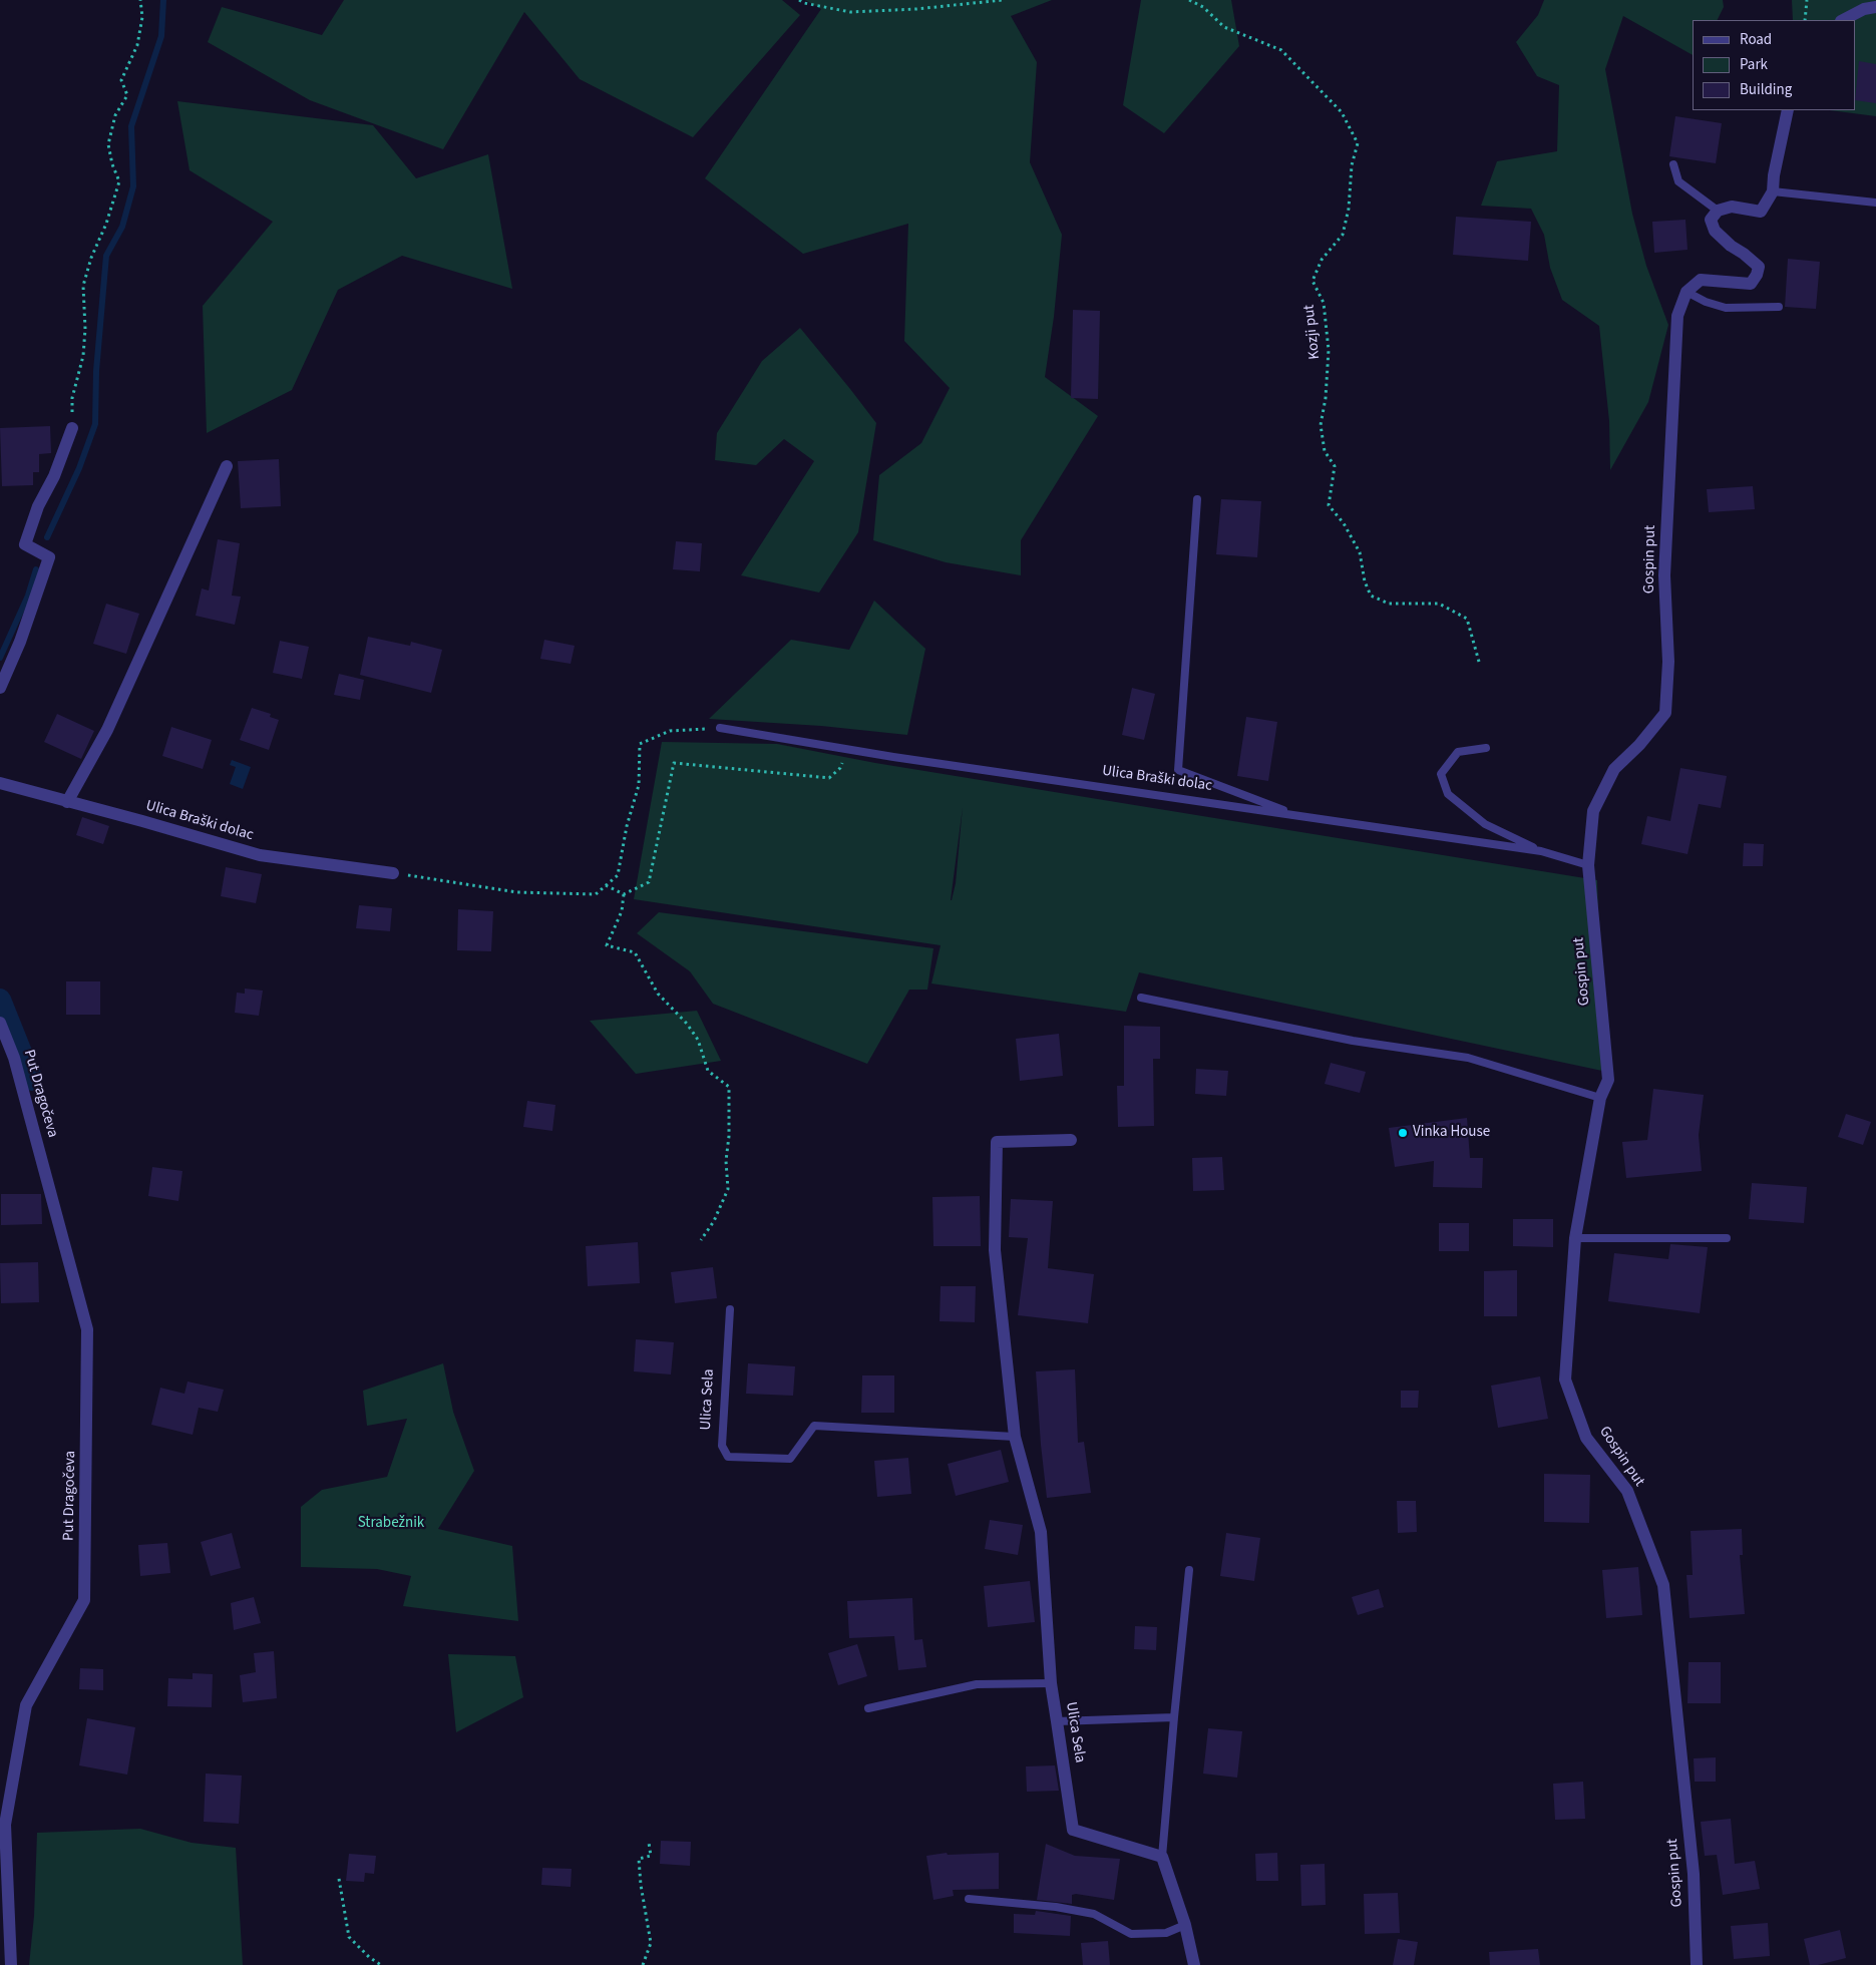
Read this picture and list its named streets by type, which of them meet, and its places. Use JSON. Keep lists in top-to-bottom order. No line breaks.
{"streets":{"street":["Gospin put","Ulica Braški dolac","Put Dragočeva","Ulica Sela"],"path":["Kozji put"]},"crossings":[["Gospin put","Ulica Braški dolac"]],"parks":["Strabežnik"],"places":["Vinka House"],"legend":["Road","Park","Building"]}
